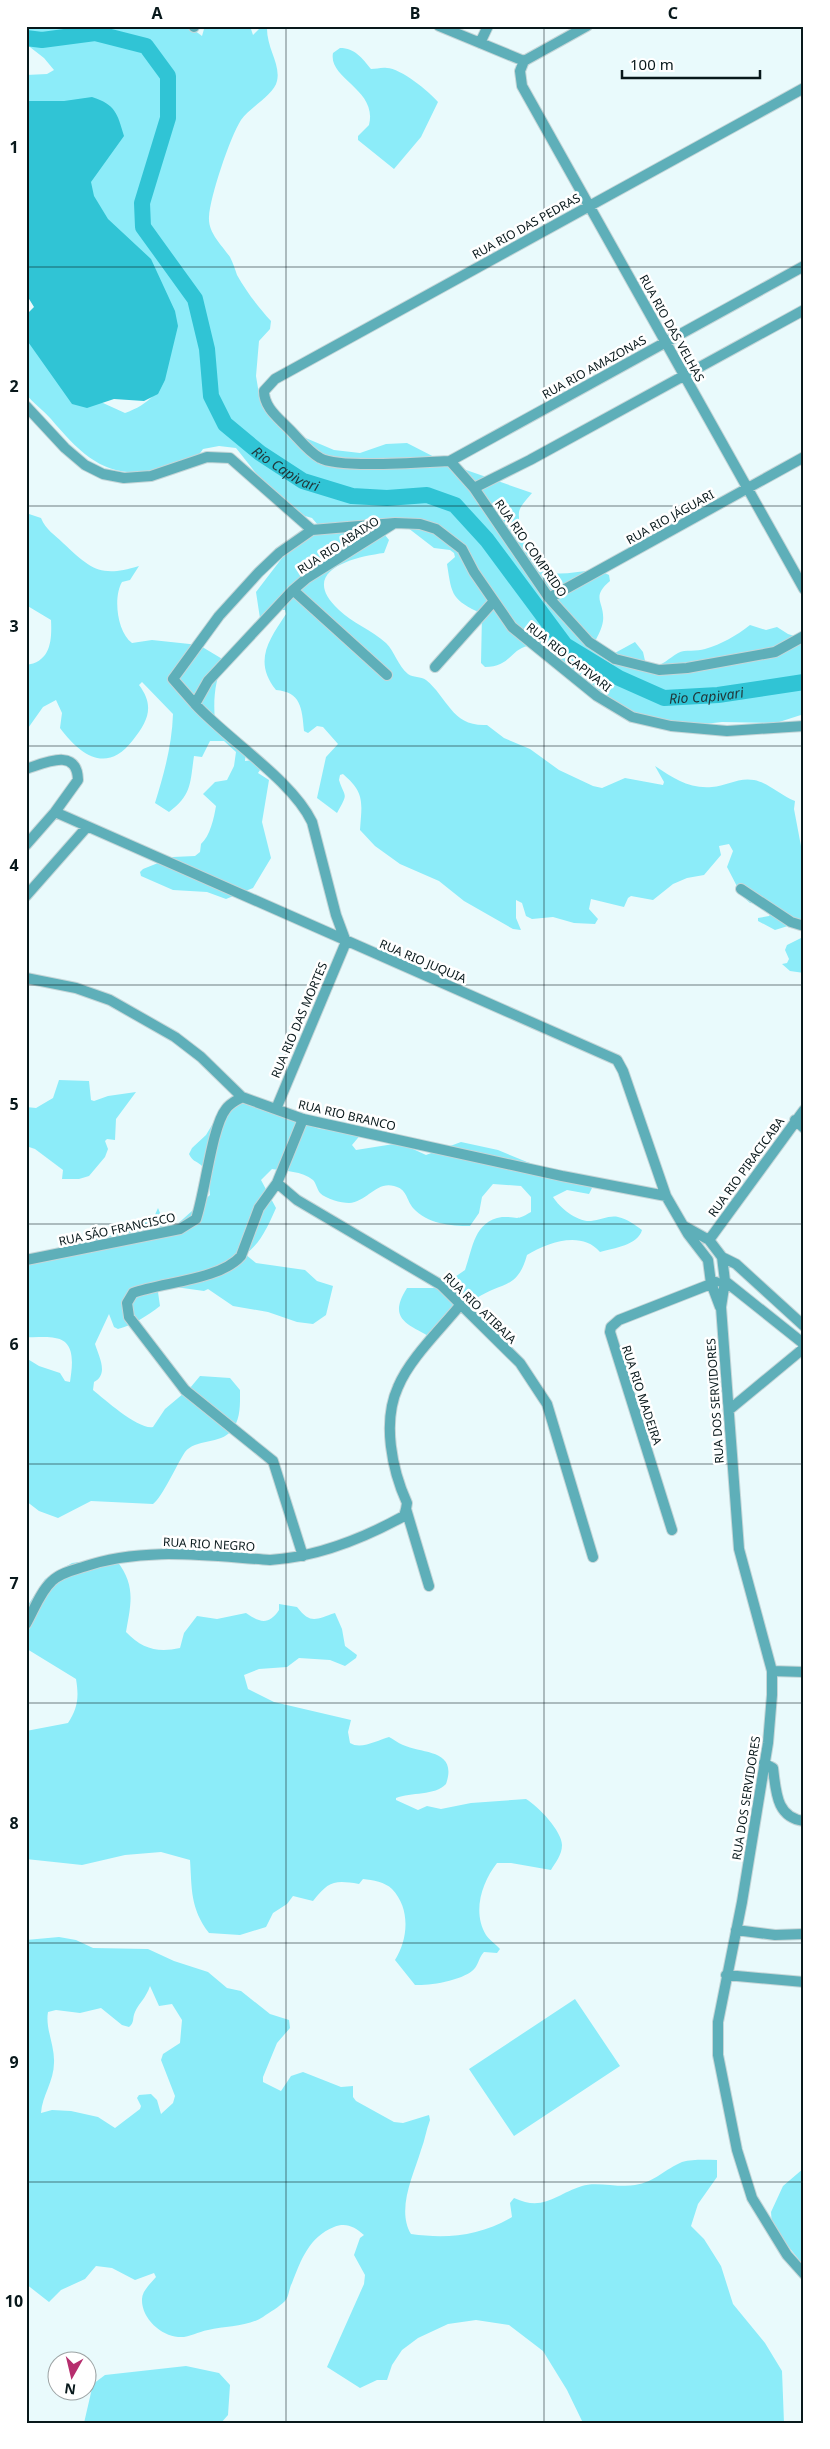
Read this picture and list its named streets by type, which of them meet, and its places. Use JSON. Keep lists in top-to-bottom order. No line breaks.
{"streets":{"street":["RUA RIO DAS PEDRAS","RUA RIO DAS VELHAS","RUA RIO AMAZONAS","RUA RIO JÁGUARI","RUA RIO ABAIXO","RUA RIO COMPRIDO","RUA RIO CAPIVARI","RUA RIO JUQUIA","RUA RIO DAS MORTES","RUA RIO BRANCO","RUA RIO PIRACICABA","RUA SÃO FRANCISCO","RUA RIO ATIBAIA","RUA RIO MADEIRA","RUA DOS SERVIDORES","RUA RIO NEGRO"]},"crossings":[["RUA RIO DAS PEDRAS","RUA RIO DAS VELHAS"],["RUA RIO DAS PEDRAS","RUA RIO AMAZONAS"],["RUA RIO DAS PEDRAS","RUA RIO COMPRIDO"],["RUA RIO DAS VELHAS","RUA RIO AMAZONAS"],["RUA RIO DAS VELHAS","RUA RIO JÁGUARI"],["RUA RIO AMAZONAS","RUA RIO COMPRIDO"],["RUA RIO JÁGUARI","RUA RIO COMPRIDO"],["RUA RIO ABAIXO","RUA RIO CAPIVARI"],["RUA RIO JUQUIA","RUA RIO DAS MORTES"],["RUA RIO JUQUIA","RUA RIO BRANCO"],["RUA RIO JUQUIA","RUA RIO PIRACICABA"],["RUA RIO JUQUIA","RUA DOS SERVIDORES"],["RUA RIO DAS MORTES","RUA RIO BRANCO"],["RUA RIO BRANCO","RUA SÃO FRANCISCO"],["RUA RIO MADEIRA","RUA DOS SERVIDORES"]],"water":["Rio Capivari"],"scale_bar":"100 m","north":"bottom","grid":{"columns":["A","B","C"],"rows":["1","2","3","4","5","6","7","8","9","10"]}}
